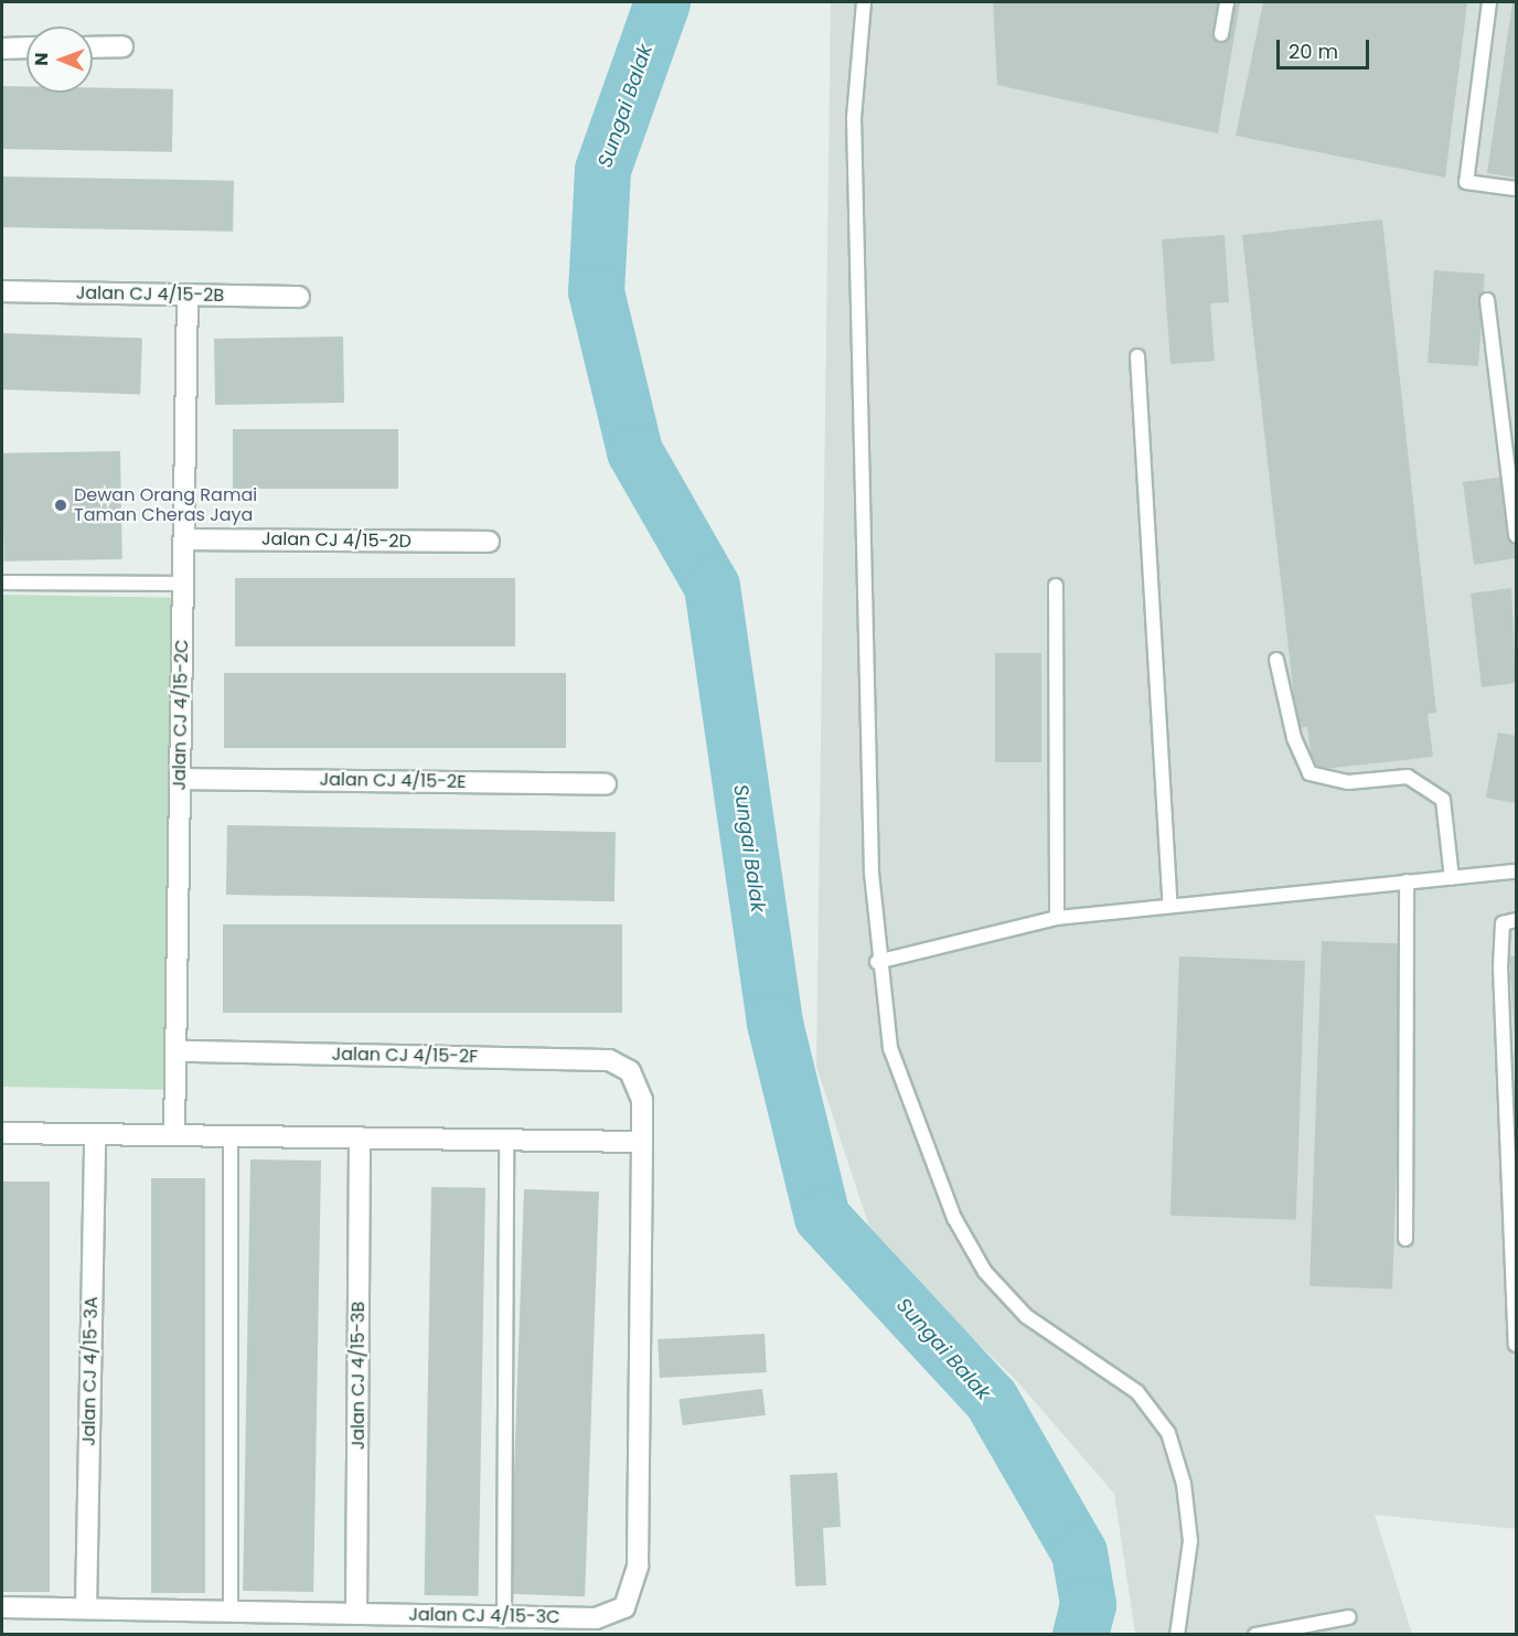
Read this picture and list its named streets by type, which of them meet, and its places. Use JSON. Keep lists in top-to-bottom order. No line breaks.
{"streets":{"street":["Jalan CJ 4/15-2B","Jalan CJ 4/15-2D","Jalan CJ 4/15-2C","Jalan CJ 4/15-2E","Jalan CJ 4/15-2F","Jalan CJ 4/15-3A","Jalan CJ 4/15-3B","Jalan CJ 4/15-3C"]},"crossings":[["Jalan CJ 4/15-2B","Jalan CJ 4/15-2C"],["Jalan CJ 4/15-2D","Jalan CJ 4/15-2C"],["Jalan CJ 4/15-2C","Jalan CJ 4/15-2E"],["Jalan CJ 4/15-2C","Jalan CJ 4/15-2F"],["Jalan CJ 4/15-2F","Jalan CJ 4/15-3C"],["Jalan CJ 4/15-3A","Jalan CJ 4/15-3C"],["Jalan CJ 4/15-3B","Jalan CJ 4/15-3C"]],"water":["Sungai Balak"],"places":["Dewan Orang Ramai Taman Cheras Jaya"],"scale_bar":"20 m","north":"left"}
